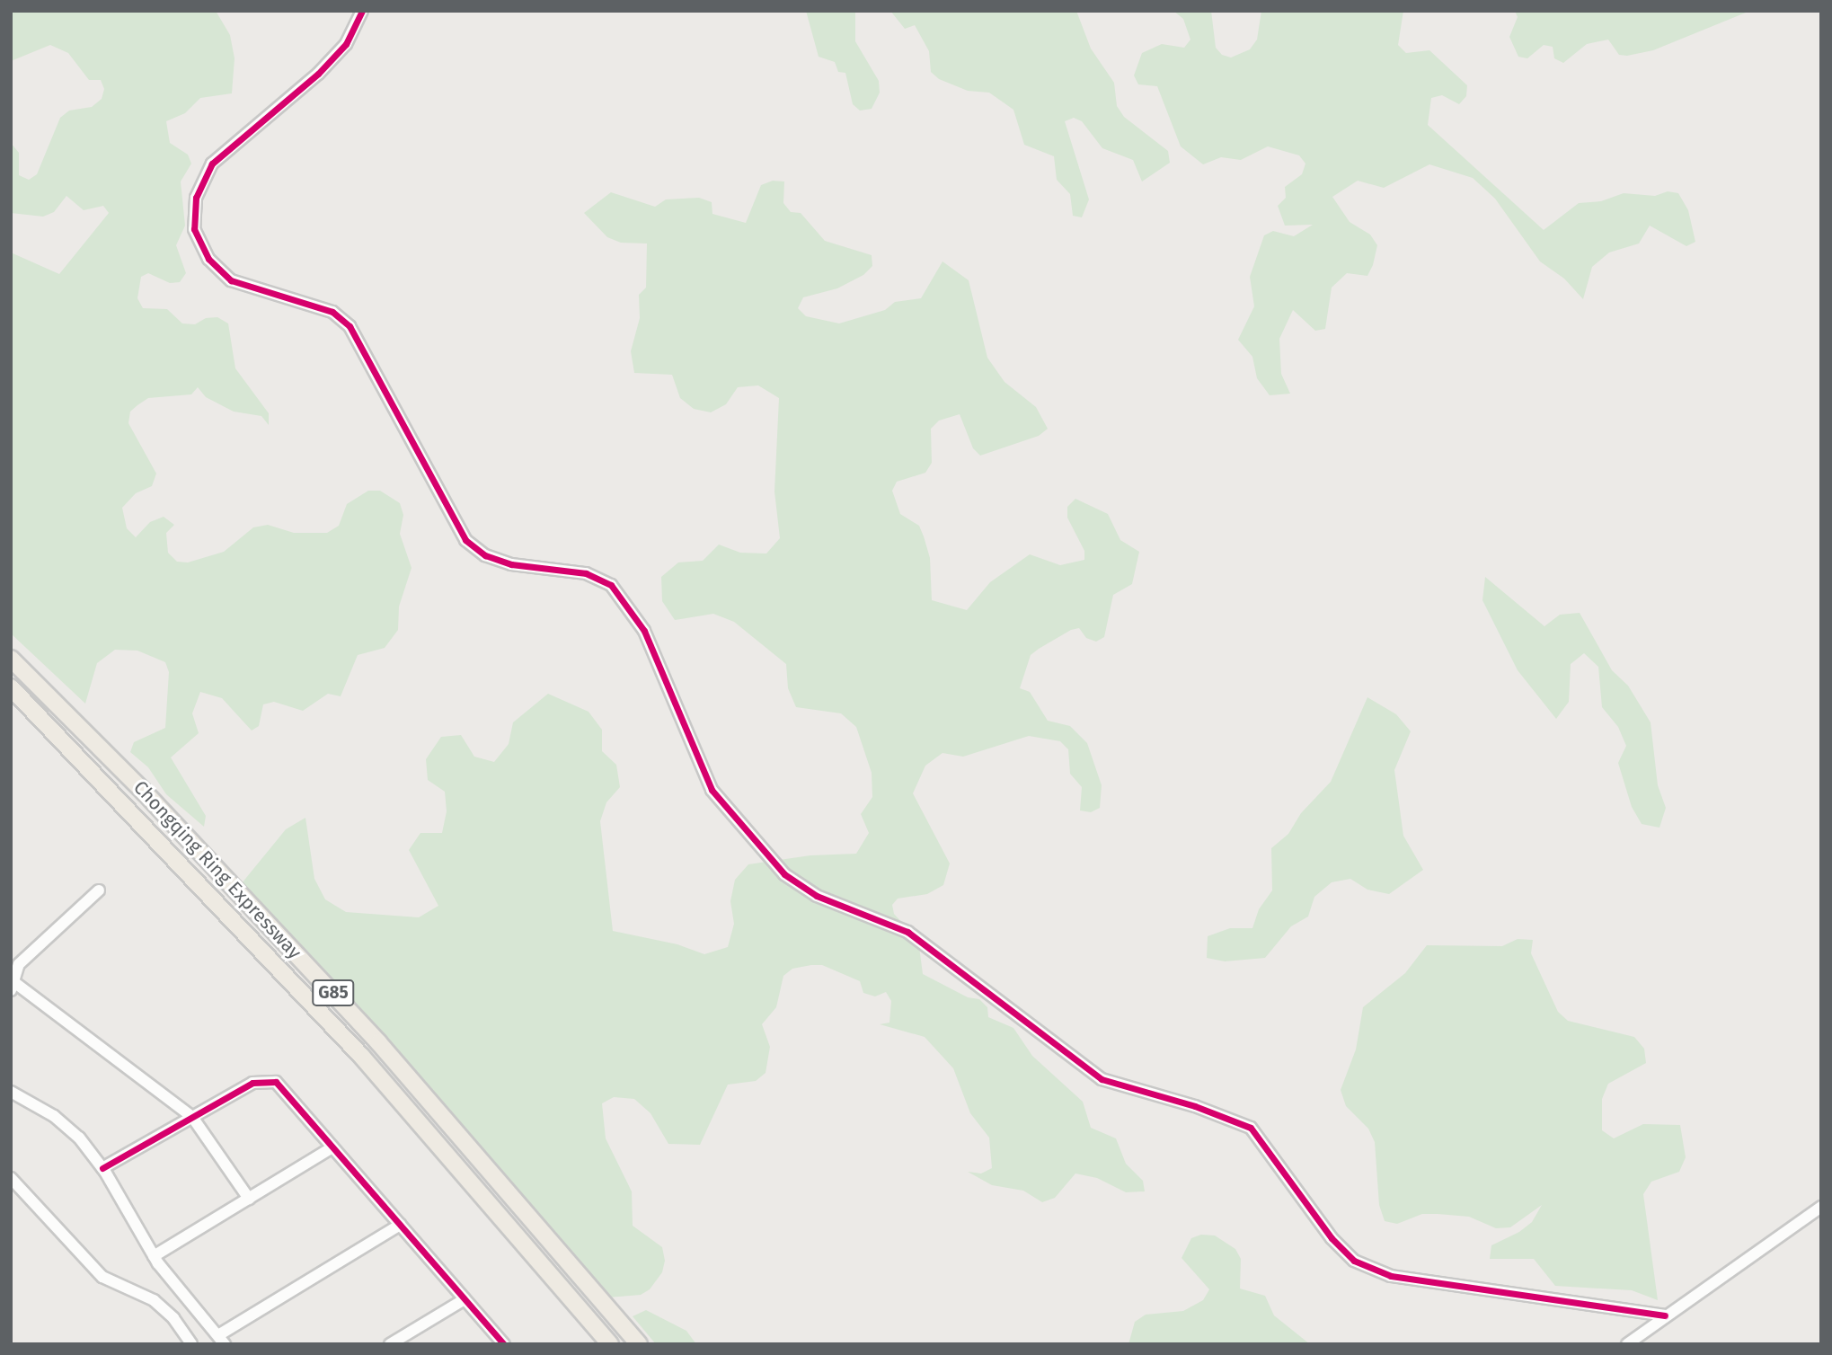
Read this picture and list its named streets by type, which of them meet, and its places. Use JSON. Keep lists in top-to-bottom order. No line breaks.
{"streets":{"highway":["Chongqing Ring Expressway","G85"]}}
